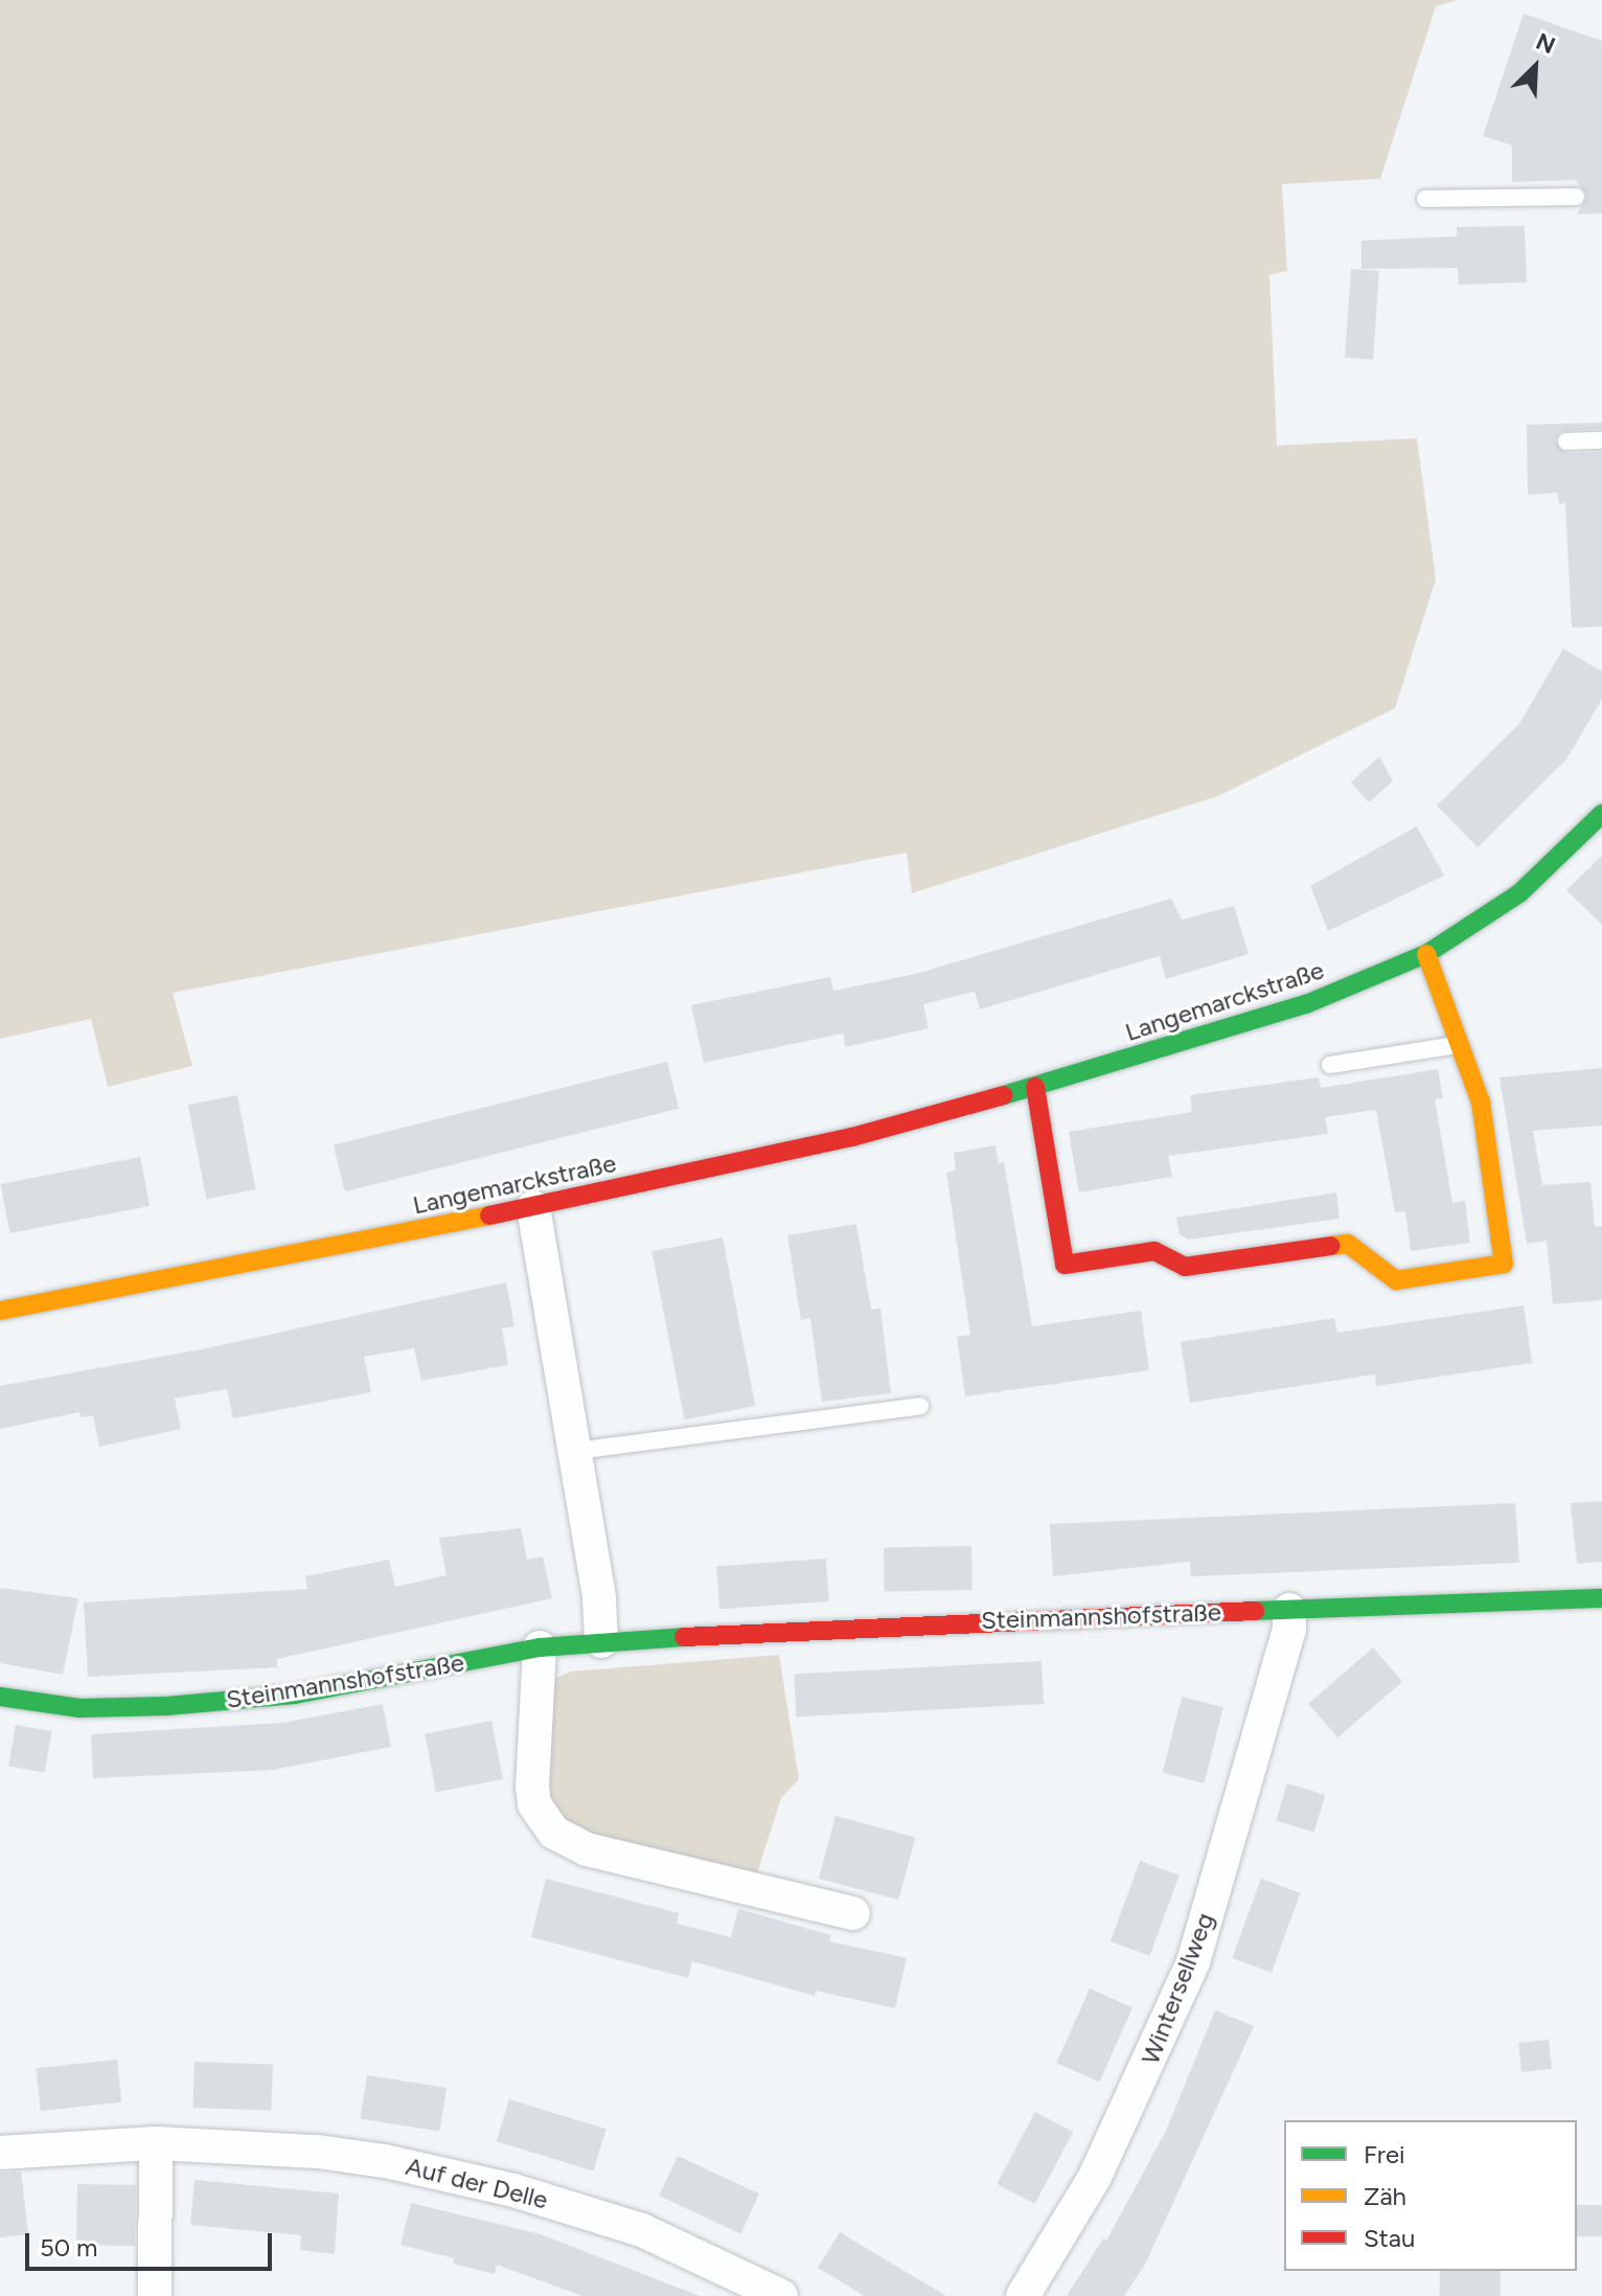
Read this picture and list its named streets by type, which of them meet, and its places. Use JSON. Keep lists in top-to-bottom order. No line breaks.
{"streets":{"street":["Langemarckstraße","Steinmannshofstraße","Wintersellweg","Auf der Delle"]},"crossings":[["Steinmannshofstraße","Wintersellweg"]],"legend":["Frei","Zäh","Stau"],"scale_bar":"50 m","north":"top right"}
